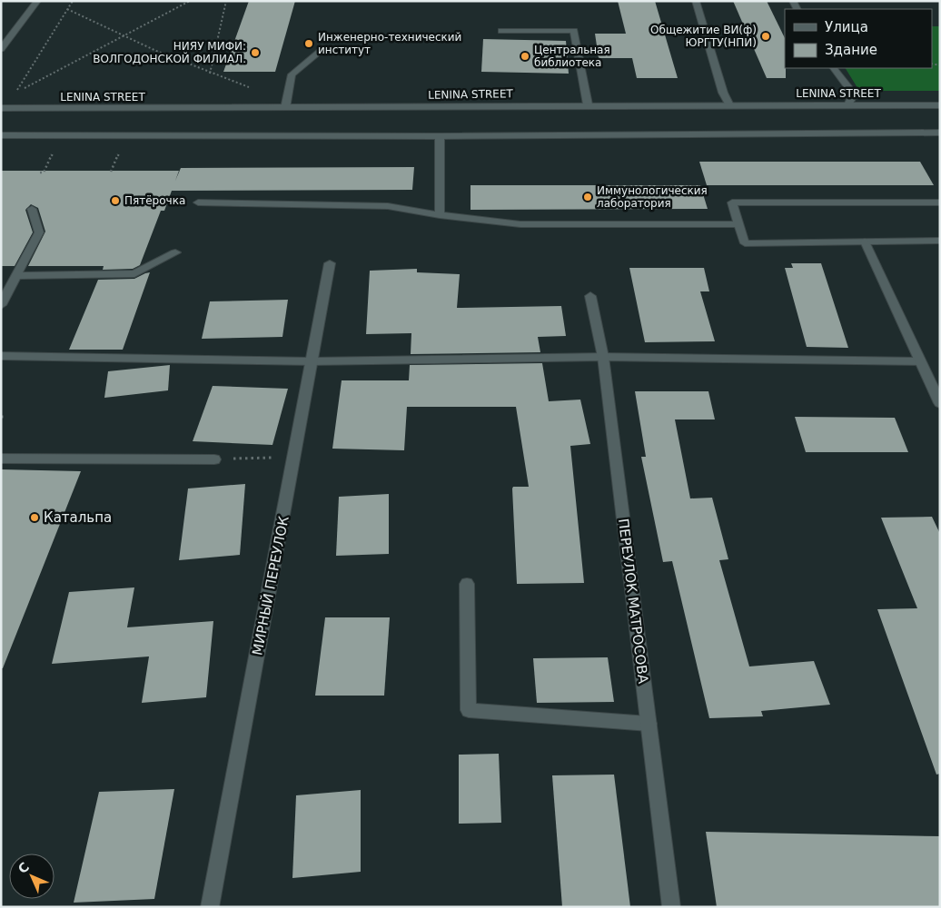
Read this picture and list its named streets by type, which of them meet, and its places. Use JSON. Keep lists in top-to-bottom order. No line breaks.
{"streets":{"street":["LENINA STREET","МИРНЫЙ ПЕРЕУЛОК","ПЕРЕУЛОК МАТРОСОВА"]},"places":["Общежитие ВИ(ф) ЮРГТУ(НПИ)","Инженерно-технический институт","НИЯУ МИФИ: ВОЛГОДОНСКОЙ ФИЛИАЛ.","Центральная библиотека","Иммунологическия лаборатория","Пятёрочка","Катальпа"],"legend":["Улица","Здание"],"north":"top left"}
